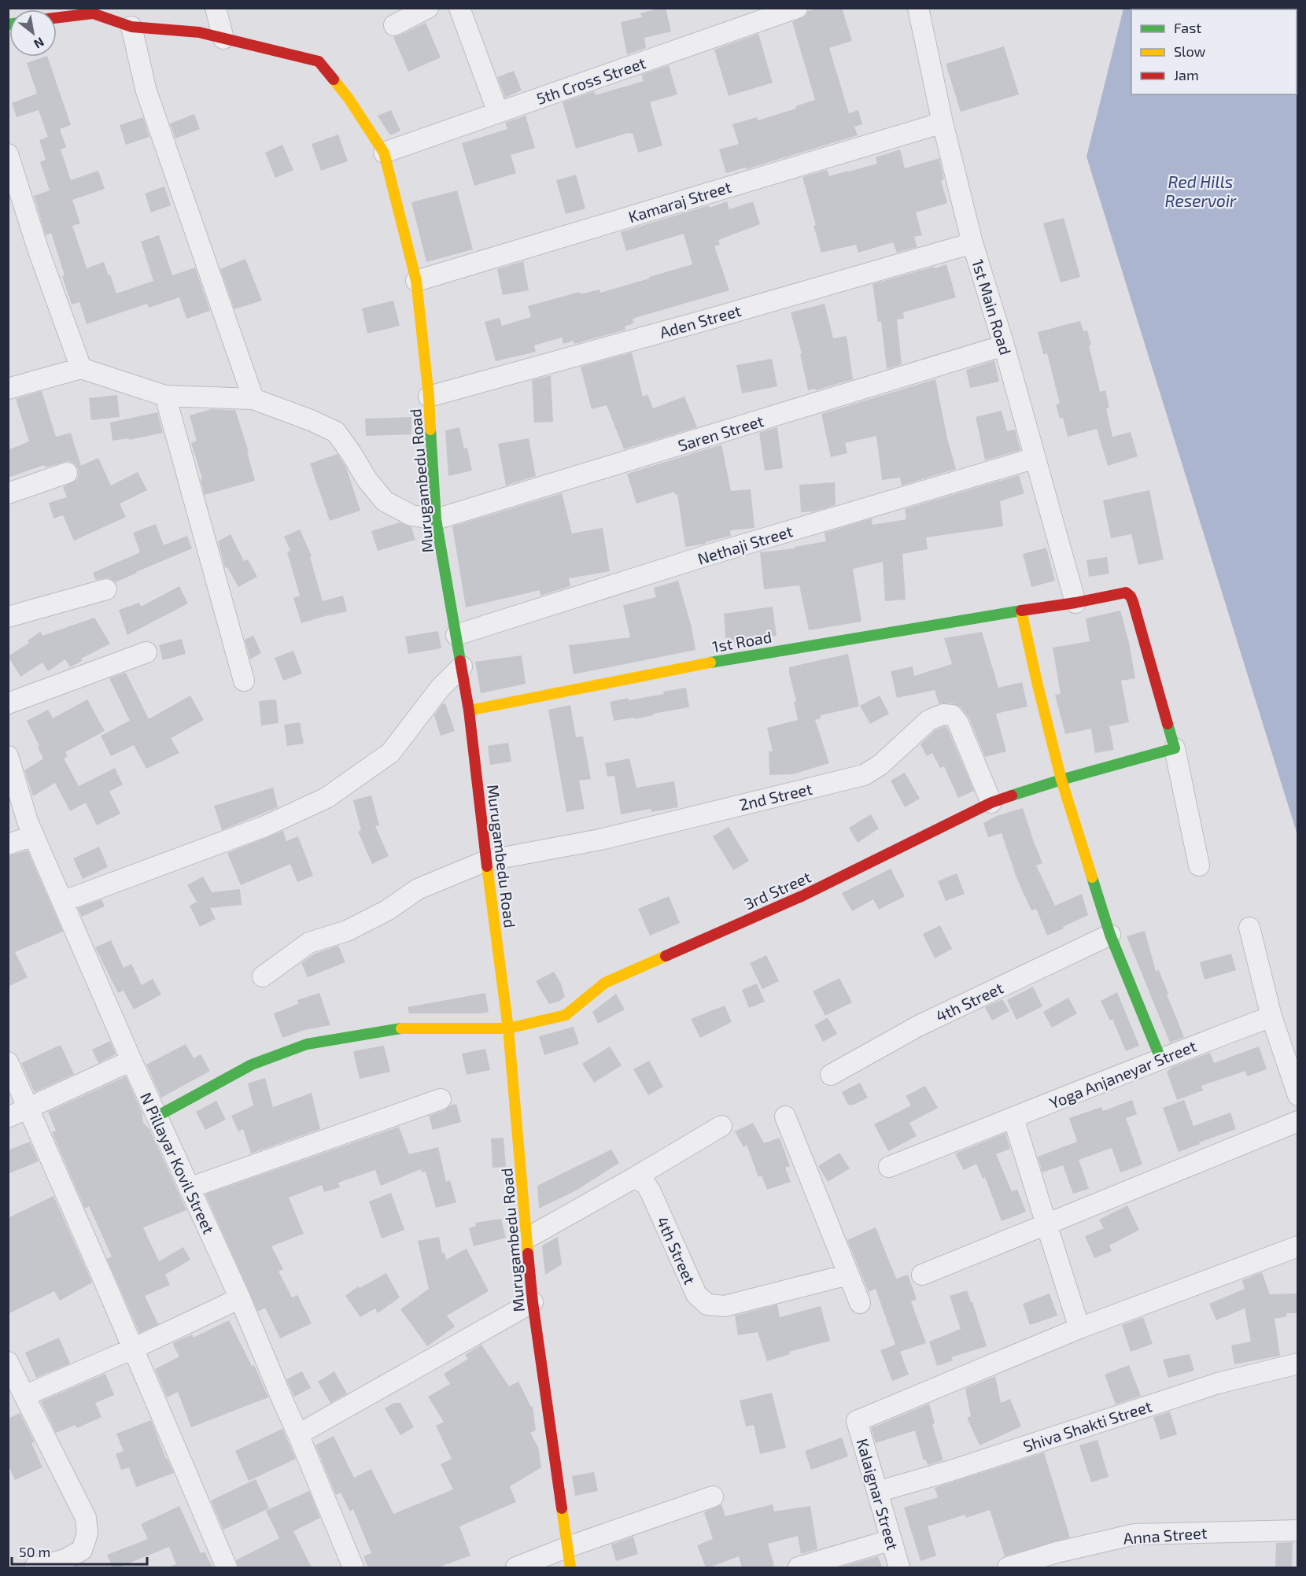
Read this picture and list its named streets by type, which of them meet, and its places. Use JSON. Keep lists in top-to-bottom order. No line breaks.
{"streets":{"street":["5th Cross Street","Kamaraj Street","1st Main Road","Aden Street","Saren Street","Murugambedu Road","Nethaji Street","1st Road","2nd Street","3rd Street","4th Street","Yoga Anjaneyar Street","N Pillayar Kovil Street","Shiva Shakti Street","Kalaignar Street","Anna Street"]},"crossings":[["5th Cross Street","Murugambedu Road"],["Kamaraj Street","1st Main Road"],["Kamaraj Street","Murugambedu Road"],["1st Main Road","Aden Street"],["1st Main Road","Saren Street"],["1st Main Road","Nethaji Street"],["1st Main Road","1st Road"],["Aden Street","Murugambedu Road"],["Saren Street","Murugambedu Road"],["Murugambedu Road","Nethaji Street"],["Murugambedu Road","1st Road"],["Murugambedu Road","2nd Street"],["Murugambedu Road","3rd Street"],["1st Road","3rd Street"],["2nd Street","3rd Street"],["3rd Street","N Pillayar Kovil Street"],["Shiva Shakti Street","Kalaignar Street"]],"water":["Red Hills Reservoir"],"legend":["Fast","Slow","Jam"],"scale_bar":"50 m","north":"bottom right"}
